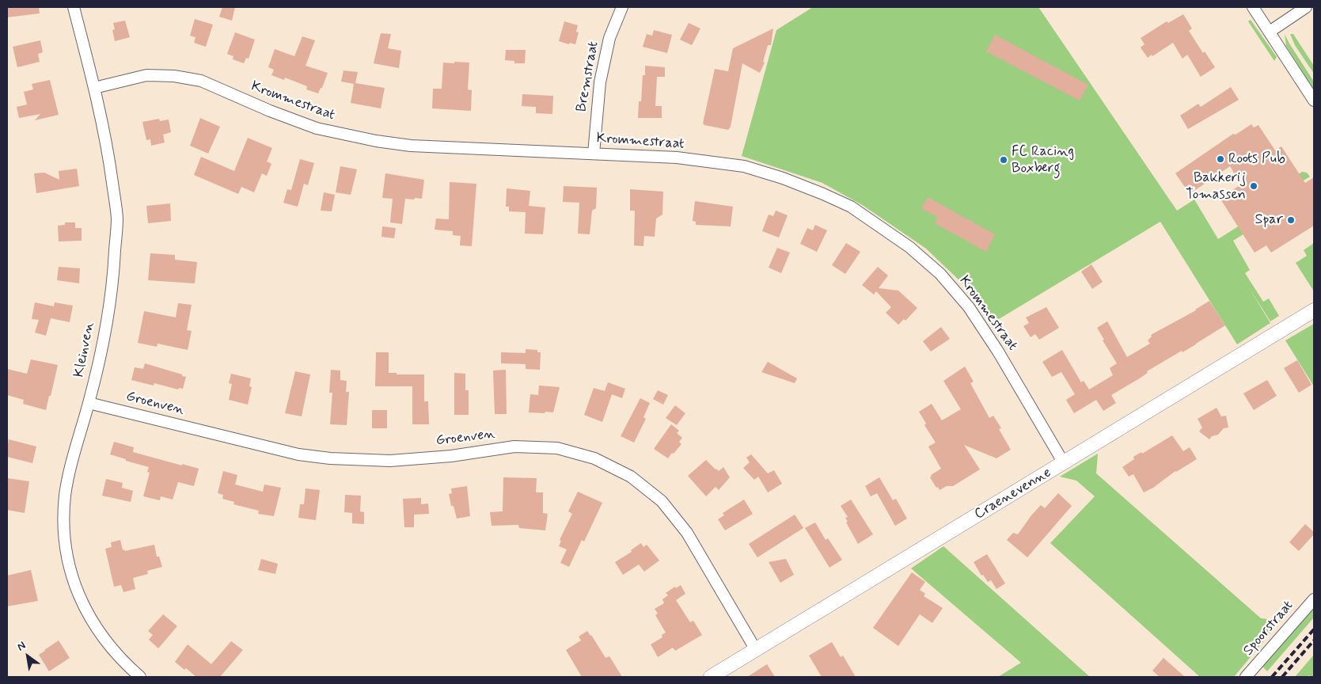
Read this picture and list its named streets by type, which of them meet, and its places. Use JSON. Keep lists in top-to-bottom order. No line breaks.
{"streets":{"street":["Bremstraat","Krommestraat","Kleinven","Groenven","Craenevenne","Spoorstraat"]},"crossings":[["Bremstraat","Krommestraat"],["Krommestraat","Kleinven"],["Krommestraat","Craenevenne"],["Kleinven","Groenven"],["Groenven","Craenevenne"]],"places":["Roots Pub","FC Racing Boxberg","Bakkerij Tomassen","Spar"],"north":"top left"}
